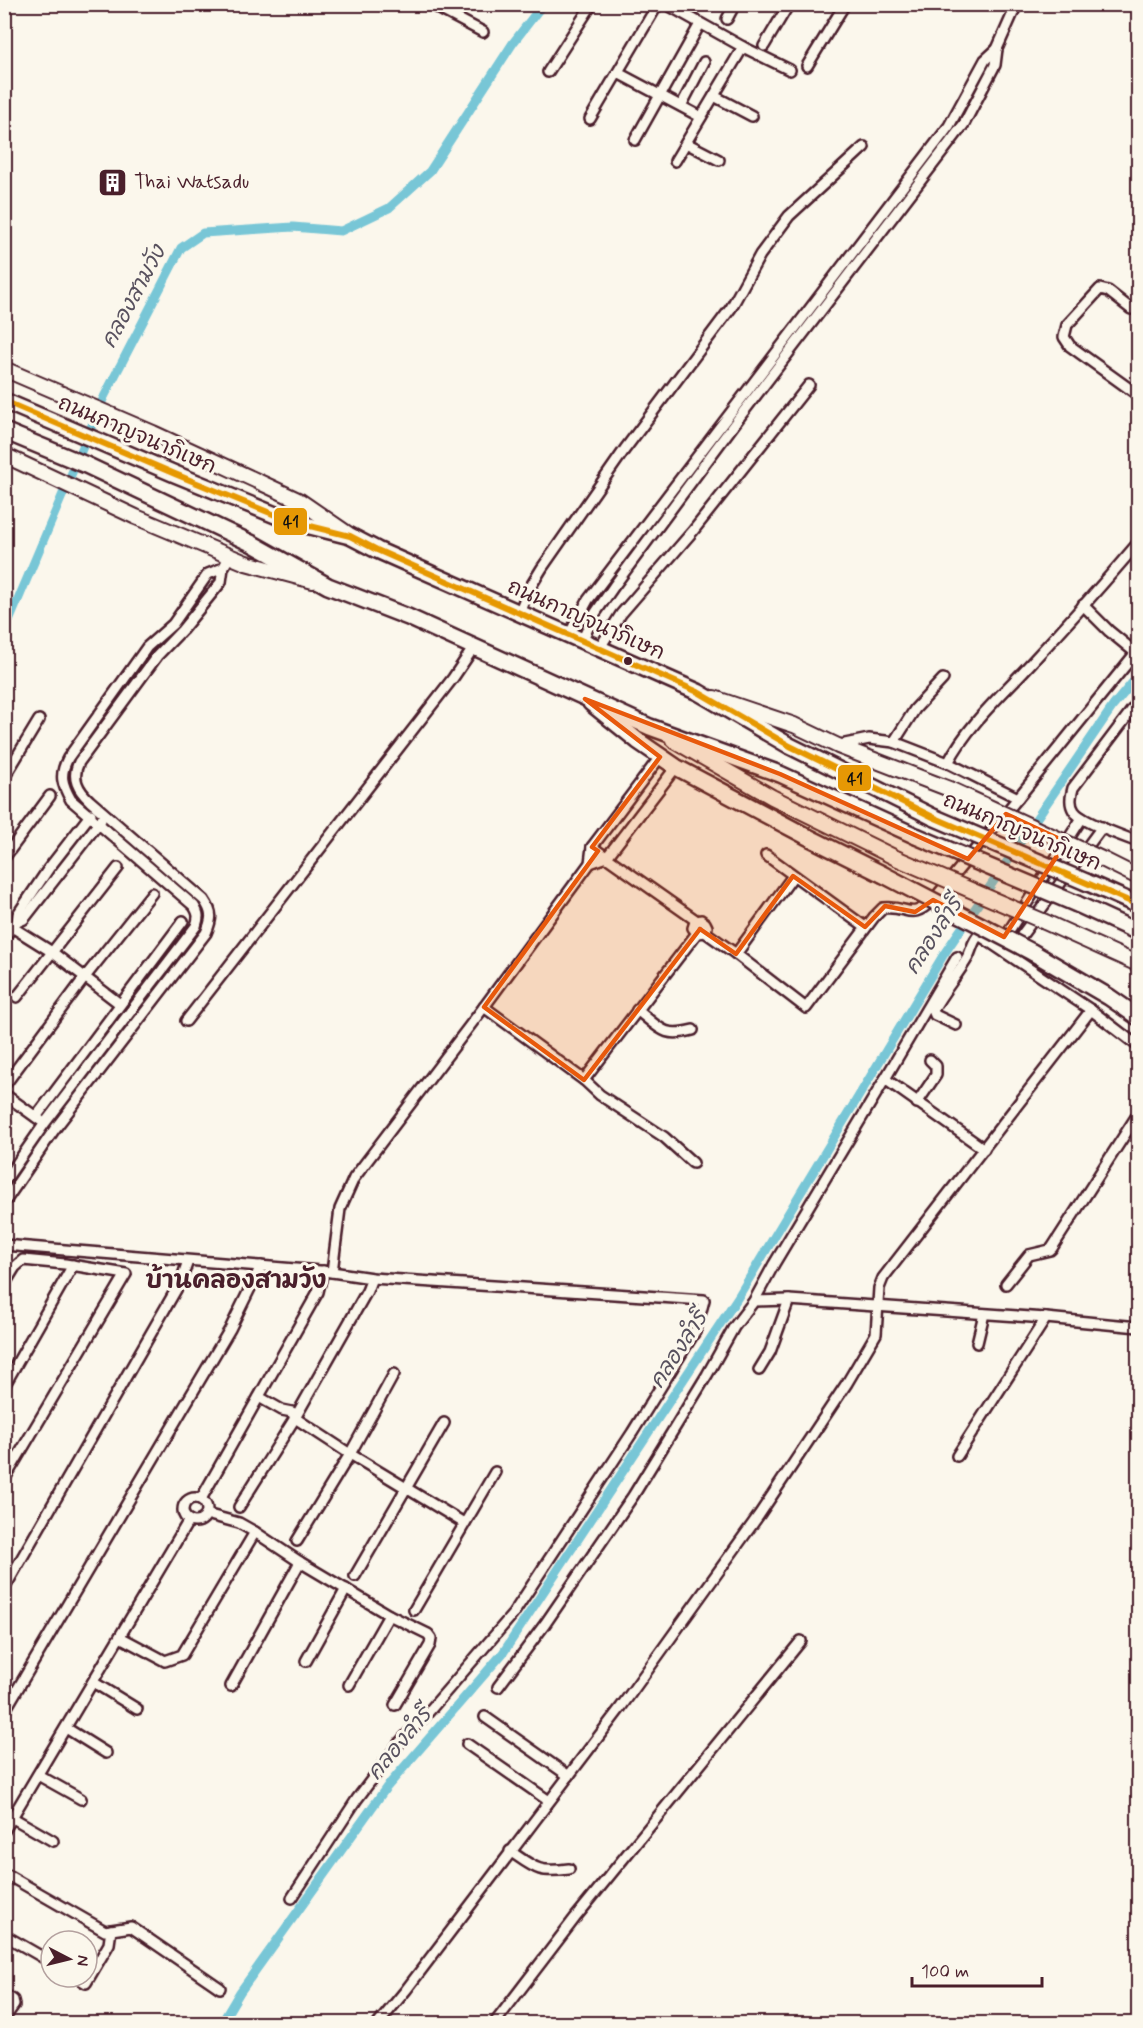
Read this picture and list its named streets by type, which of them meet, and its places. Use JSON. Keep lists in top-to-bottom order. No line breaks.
{"streets":{"main road":["ถนนกาญจนาภิเษก"]},"districts":["บ้านคลองสามวัง"],"water":["คลองสามวัง","คลองลำรี"],"places":{"building":["Thai Watsadu"]},"lines":["transit line 41"],"scale_bar":"100 m","north":"right"}
